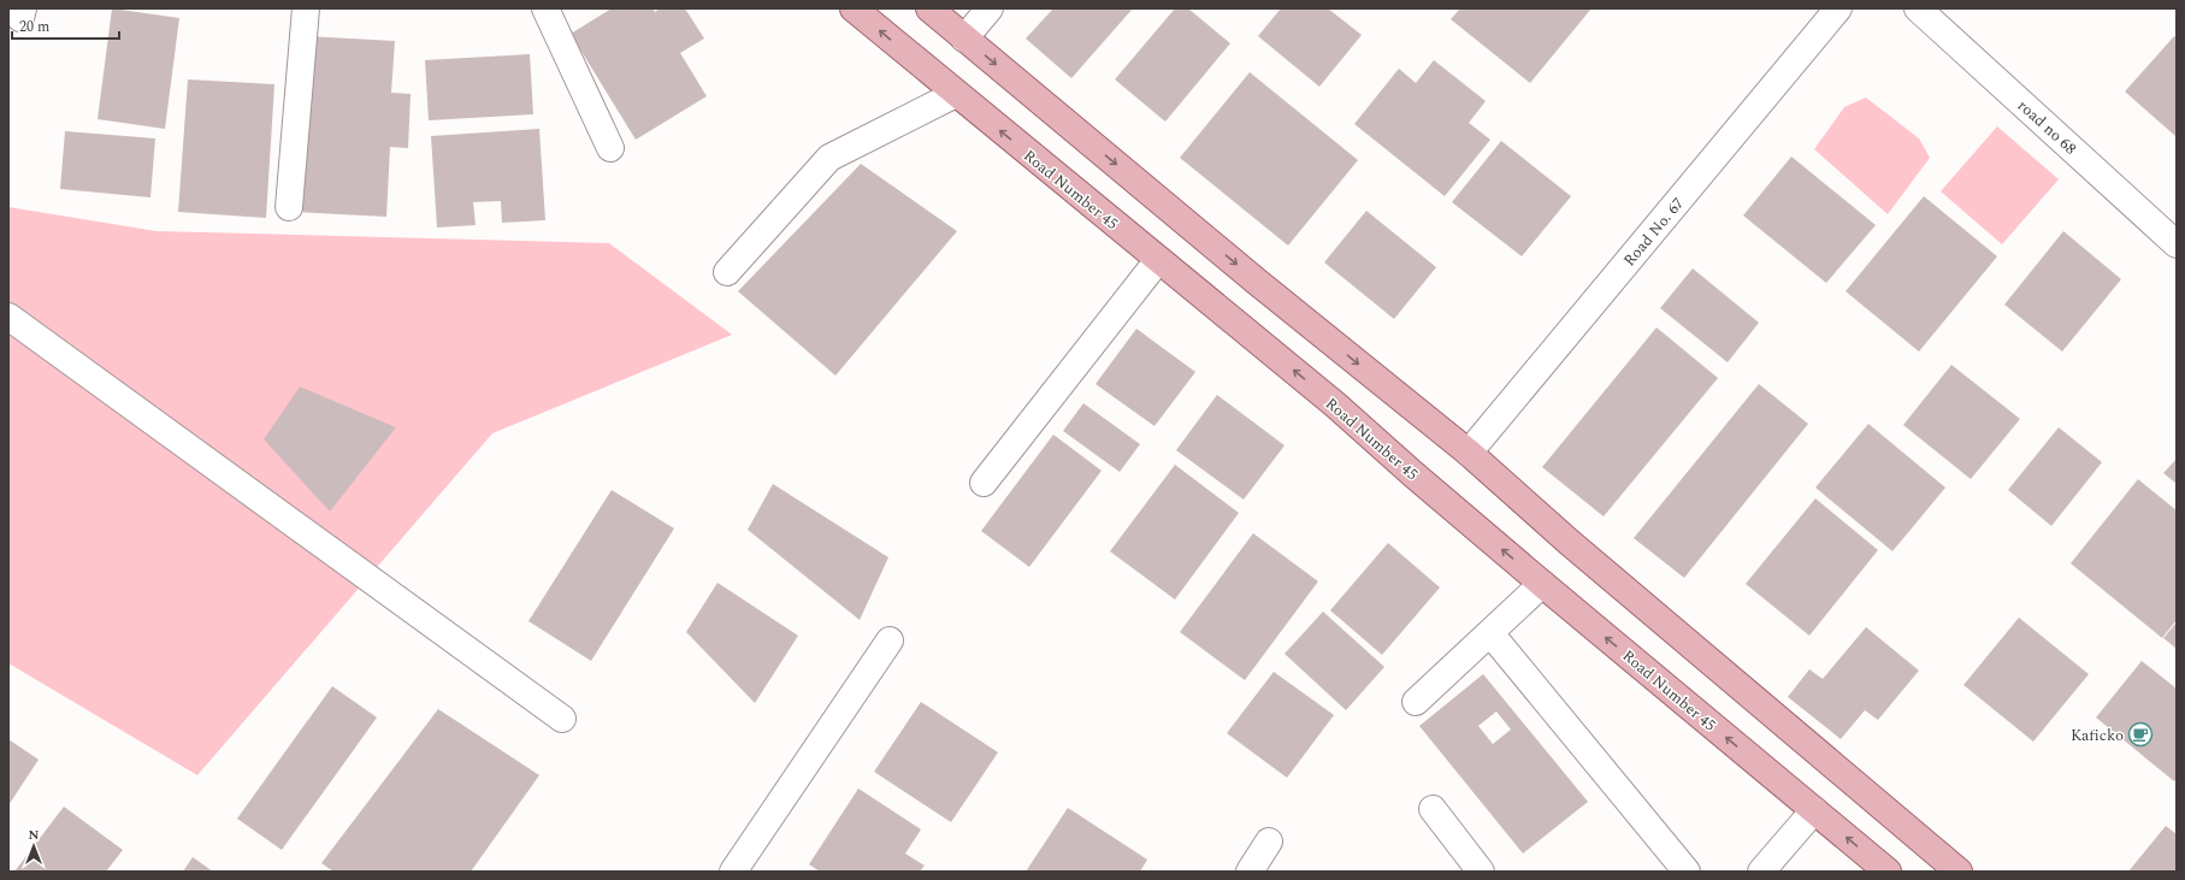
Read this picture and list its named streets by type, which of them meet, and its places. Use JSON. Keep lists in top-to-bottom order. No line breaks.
{"streets":{"main road":["Road Number 45"],"street":["road no 68","Road No. 67"]},"places":{"cafe":["Kaficko"]},"scale_bar":"20 m","north":"top"}
